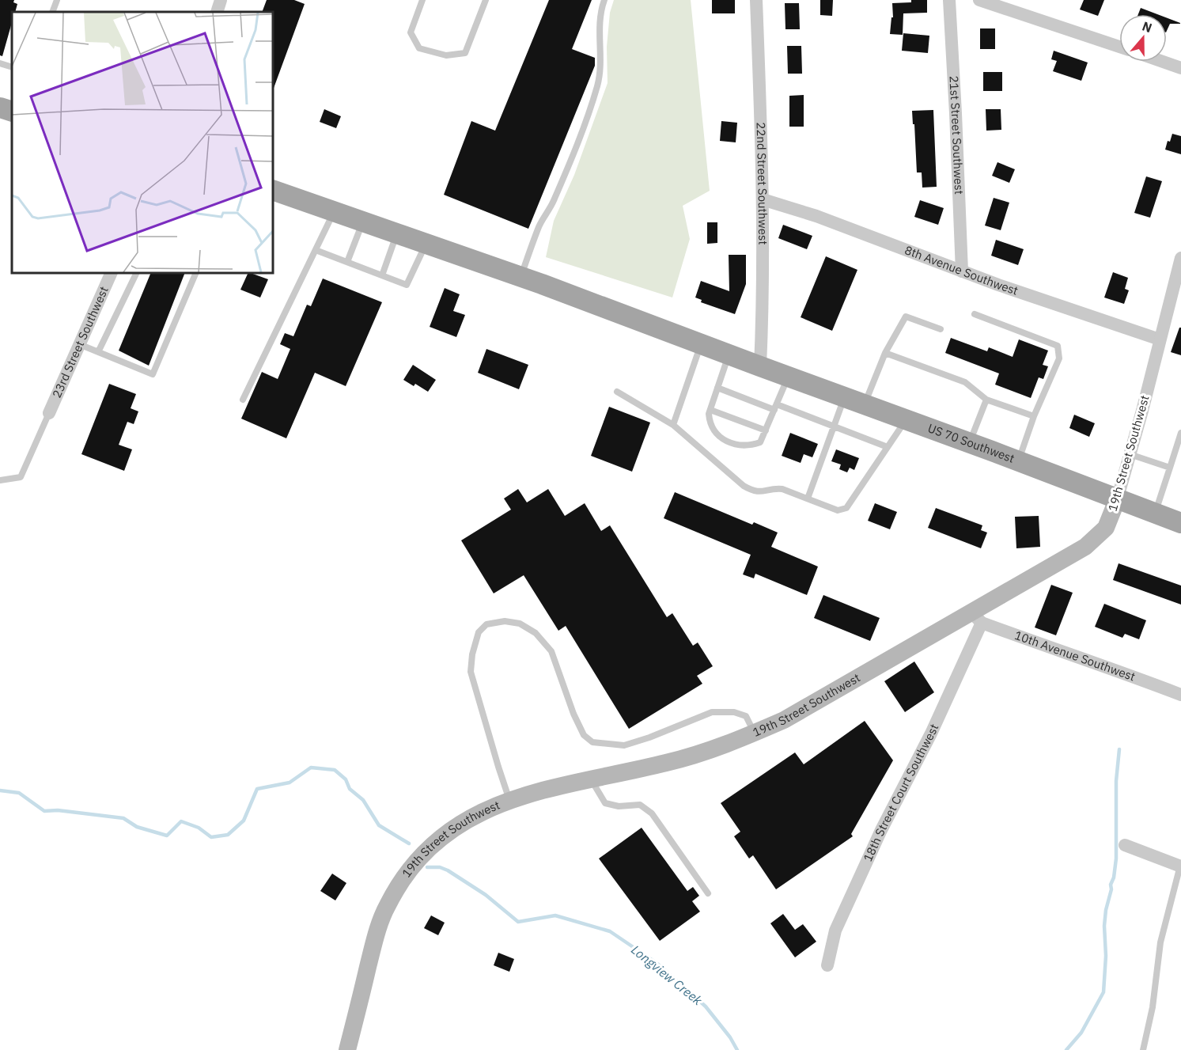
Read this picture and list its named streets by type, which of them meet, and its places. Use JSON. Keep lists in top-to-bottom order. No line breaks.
{"streets":{"main road":["US 70 Southwest"],"street":["21st Street Southwest","22nd Street Southwest","8th Avenue Southwest","23rd Street Southwest","19th Street Southwest","10th Avenue Southwest","18th Street Court Southwest"]},"crossings":[["21st Street Southwest","8th Avenue Southwest"],["22nd Street Southwest","8th Avenue Southwest"],["22nd Street Southwest","US 70 Southwest"],["8th Avenue Southwest","19th Street Southwest"],["US 70 Southwest","19th Street Southwest"],["19th Street Southwest","10th Avenue Southwest"],["19th Street Southwest","18th Street Court Southwest"],["10th Avenue Southwest","18th Street Court Southwest"]],"water":["Longview Creek"],"north":"top"}
